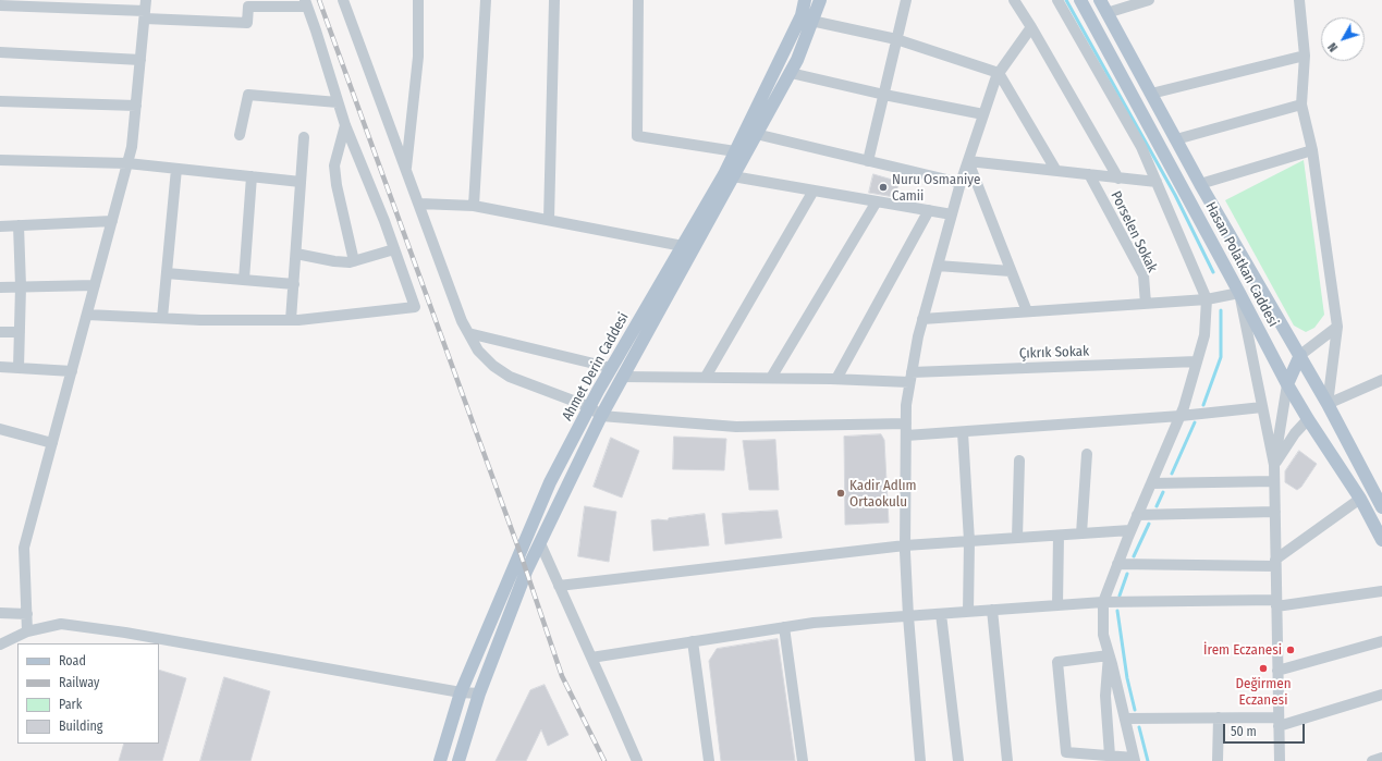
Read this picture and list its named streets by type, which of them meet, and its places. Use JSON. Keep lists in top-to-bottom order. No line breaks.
{"streets":{"main road":["Hasan Polatkan Caddesi","Ahmet Derin Caddesi"],"street":["Porselen Sokak","Çıkrık Sokak"]},"crossings":[["Çıkrık Sokak","Ahmet Derin Caddesi"]],"places":["Nuru Osmaniye Camii","Kadir Adlım Ortaokulu","İrem Eczanesi","Değirmen Eczanesi"],"legend":["Road","Railway","Park","Building"],"scale_bar":"50 m","north":"bottom left"}
